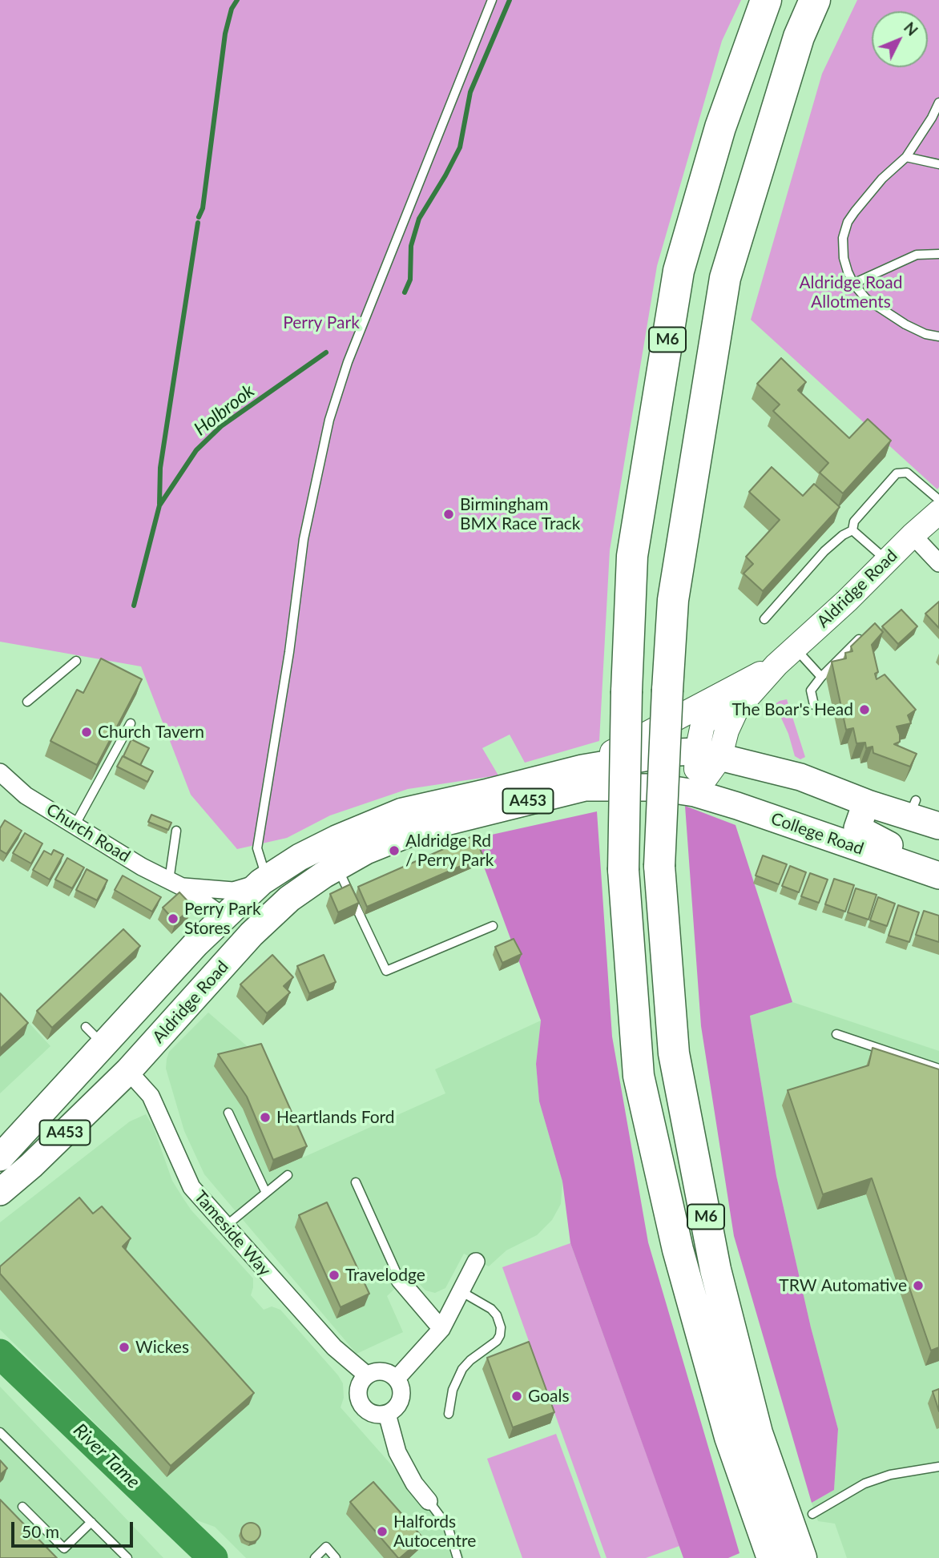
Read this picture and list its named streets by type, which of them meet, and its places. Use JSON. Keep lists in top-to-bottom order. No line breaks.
{"streets":{"highway":["M6"],"main road":["Aldridge Road","A453","College Road"],"street":["Church Road","Tameside Way"]},"crossings":[["Aldridge Road","A453"],["Aldridge Road","Church Road"],["Aldridge Road","College Road"],["Aldridge Road","Tameside Way"]],"water":["Holbrook","River Tame"],"parks":["Aldridge Road Allotments","Perry Park"],"places":["Birmingham BMX Race Track","The Boar's Head","Church Tavern","Aldridge Rd / Perry Park","Perry Park Stores","Heartlands Ford","Travelodge","TRW Automative","Wickes","Goals","Halfords Autocentre"],"scale_bar":"50 m","north":"top right"}
